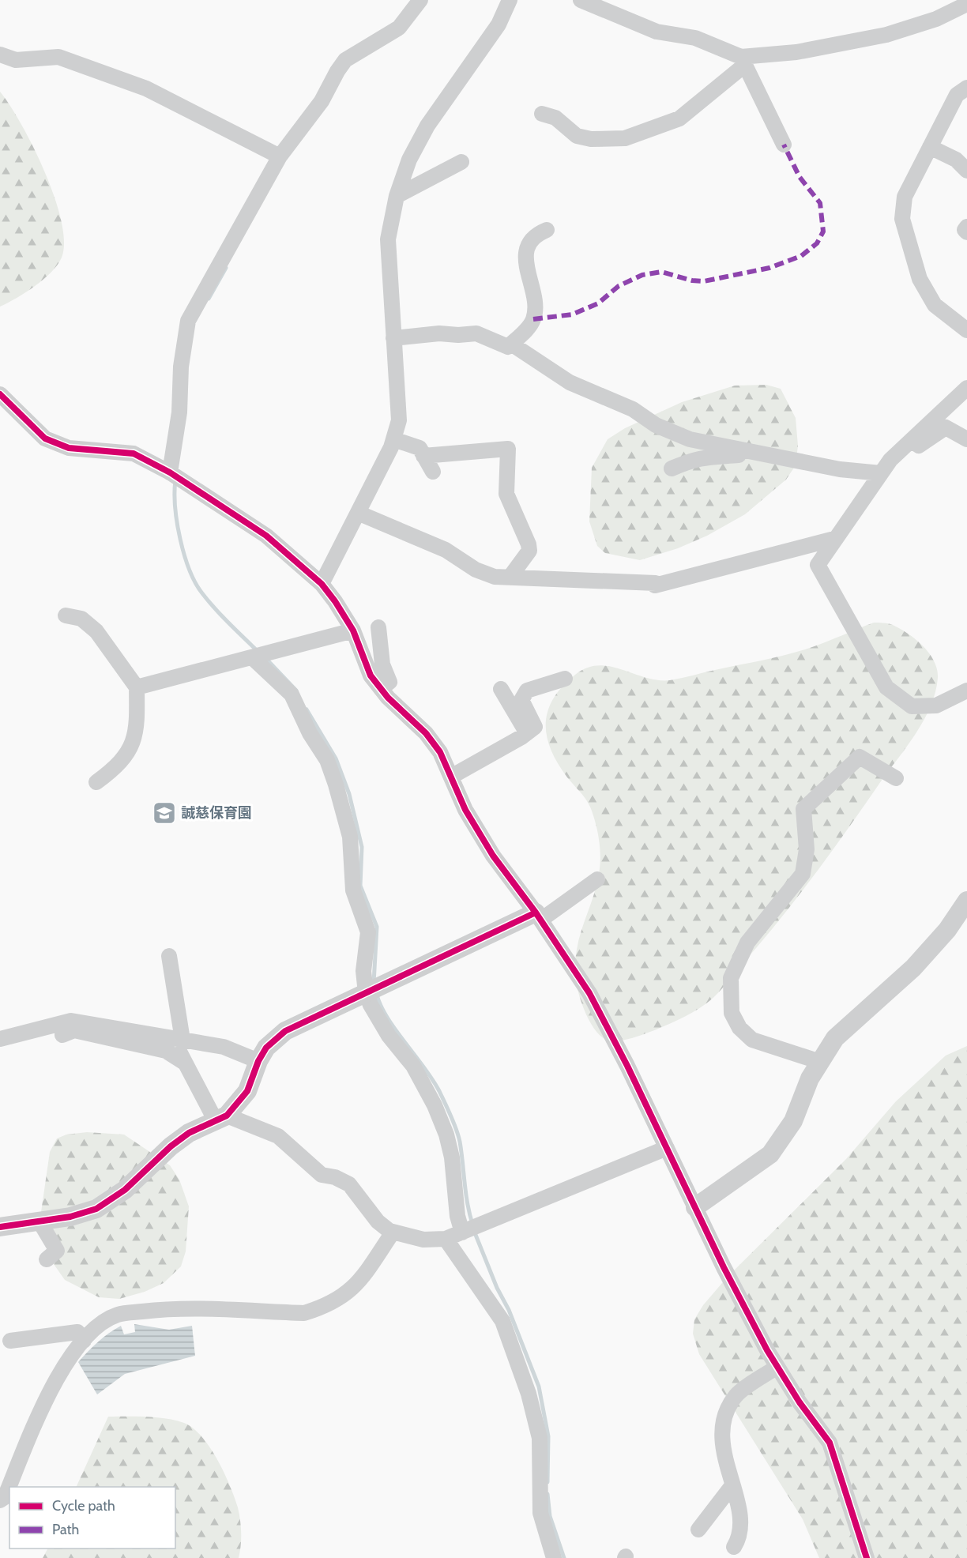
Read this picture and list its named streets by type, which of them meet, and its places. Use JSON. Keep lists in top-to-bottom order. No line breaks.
{"places":{"school or university":["誠慈保育園"]},"legend":["Cycle path","Path"]}
